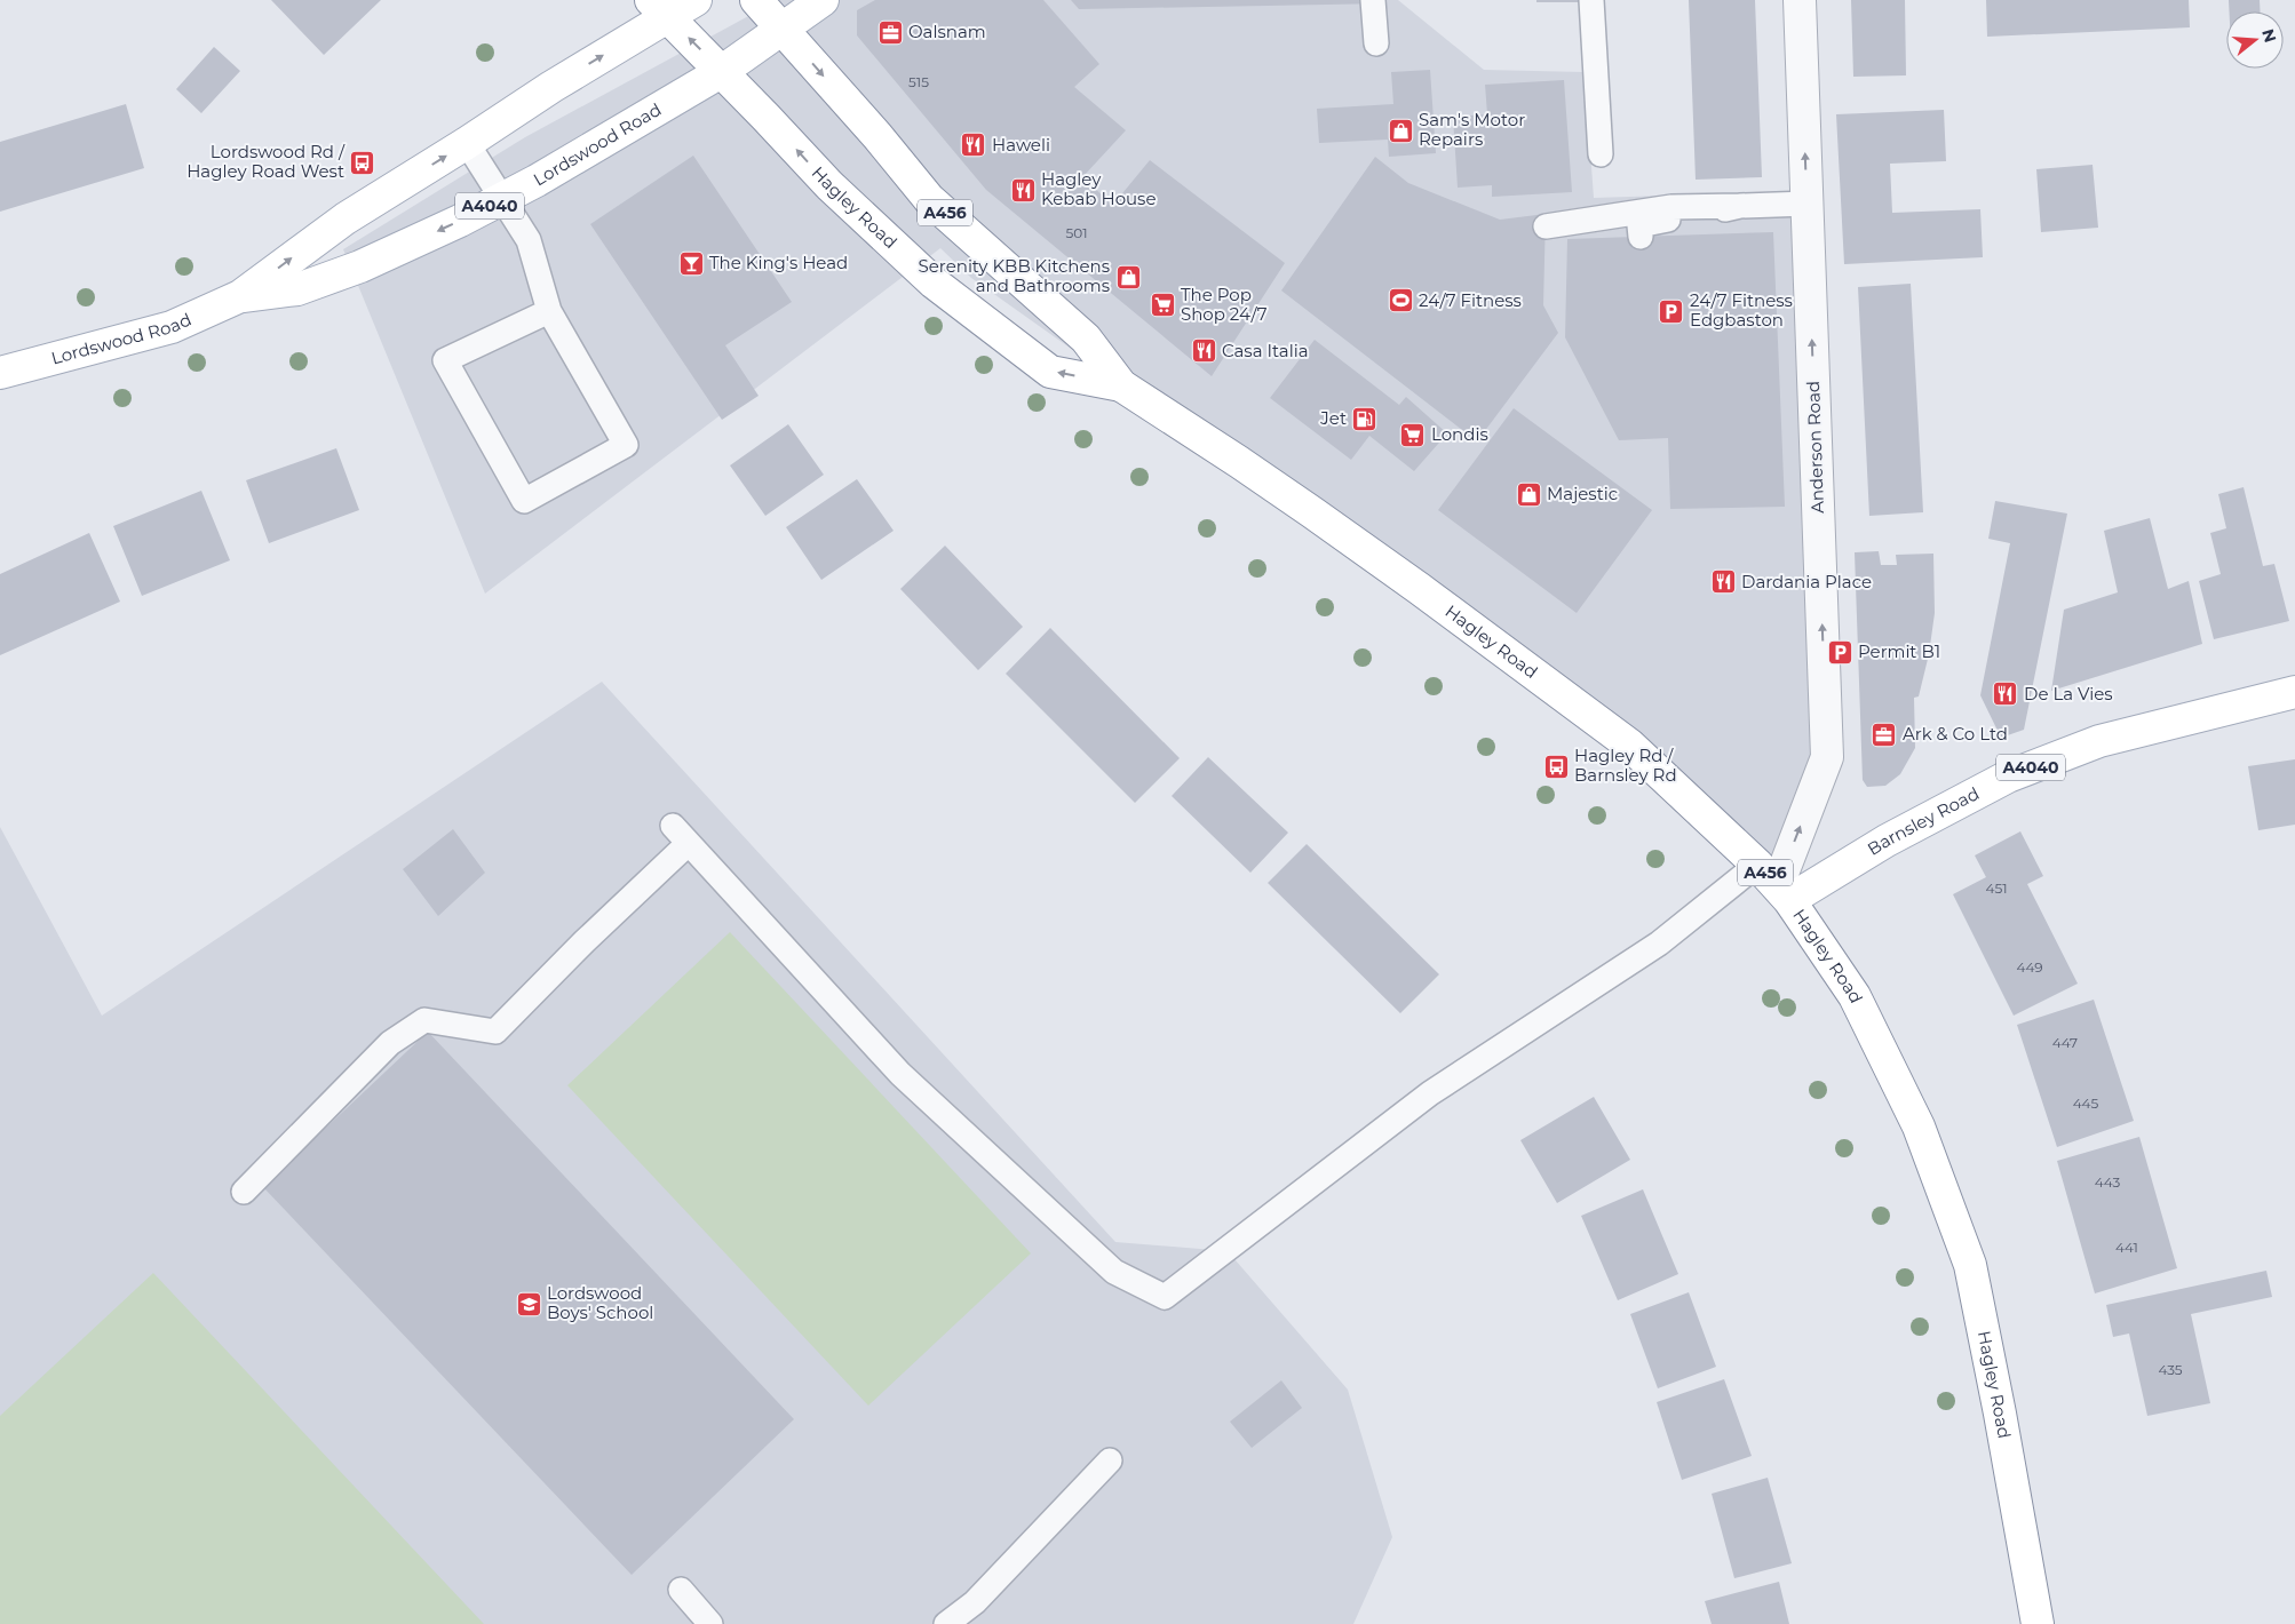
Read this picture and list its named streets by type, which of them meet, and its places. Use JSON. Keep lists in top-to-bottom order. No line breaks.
{"streets":{"main road":["Lordswood Road","A4040","Hagley Road","A456","Barnsley Road"],"street":["Anderson Road"]},"crossings":[["Lordswood Road","Hagley Road"],["Lordswood Road","A456"],["Hagley Road","A456"],["Hagley Road","Anderson Road"],["Hagley Road","Barnsley Road"],["Anderson Road","Barnsley Road"]],"one_way":["Anderson Road"],"places":{"office":["Oalsnam","Ark & Co Ltd"],"shop":["Sam's Motor Repairs","Serenity KBB Kitchens and Bathrooms","Majestic"],"restaurant":["Haweli","Hagley Kebab House","Casa Italia","Dardania Place","De La Vies"],"bus stop":["Lordswood Rd / Hagley Road West","Hagley Rd / Barnsley Rd"],"bar":["The King's Head"],"sports":["24/7 Fitness"],"supermarket":["The Pop Shop 24/7","Londis"],"parking":["24/7 Fitness Edgbaston","Permit B1"],"fuel station":["Jet"],"school or university":["Lordswood Boys' School"]},"house_numbers":["515","501","451","449","447","445","443","441","435"],"north":"right"}
